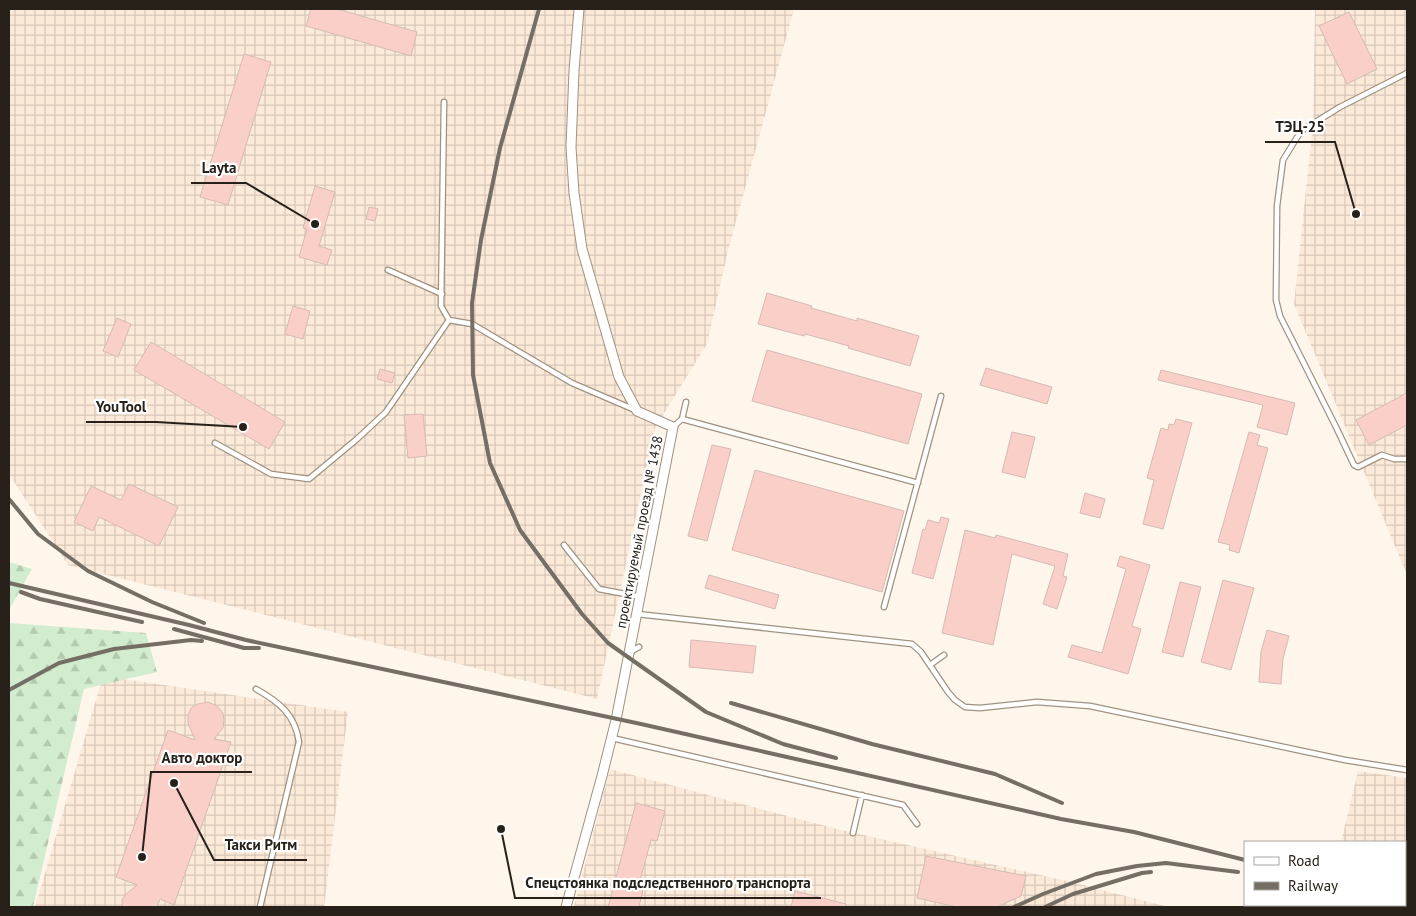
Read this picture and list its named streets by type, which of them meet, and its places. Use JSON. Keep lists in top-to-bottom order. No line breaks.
{"streets":{"street":["проектируемый проезд № 1438"]},"places":["ТЭЦ-25","Layta","YouTool","Такси Ритм","Спецстоянка подследственного транспорта","Авто доктор"],"legend":["Road","Railway"]}
